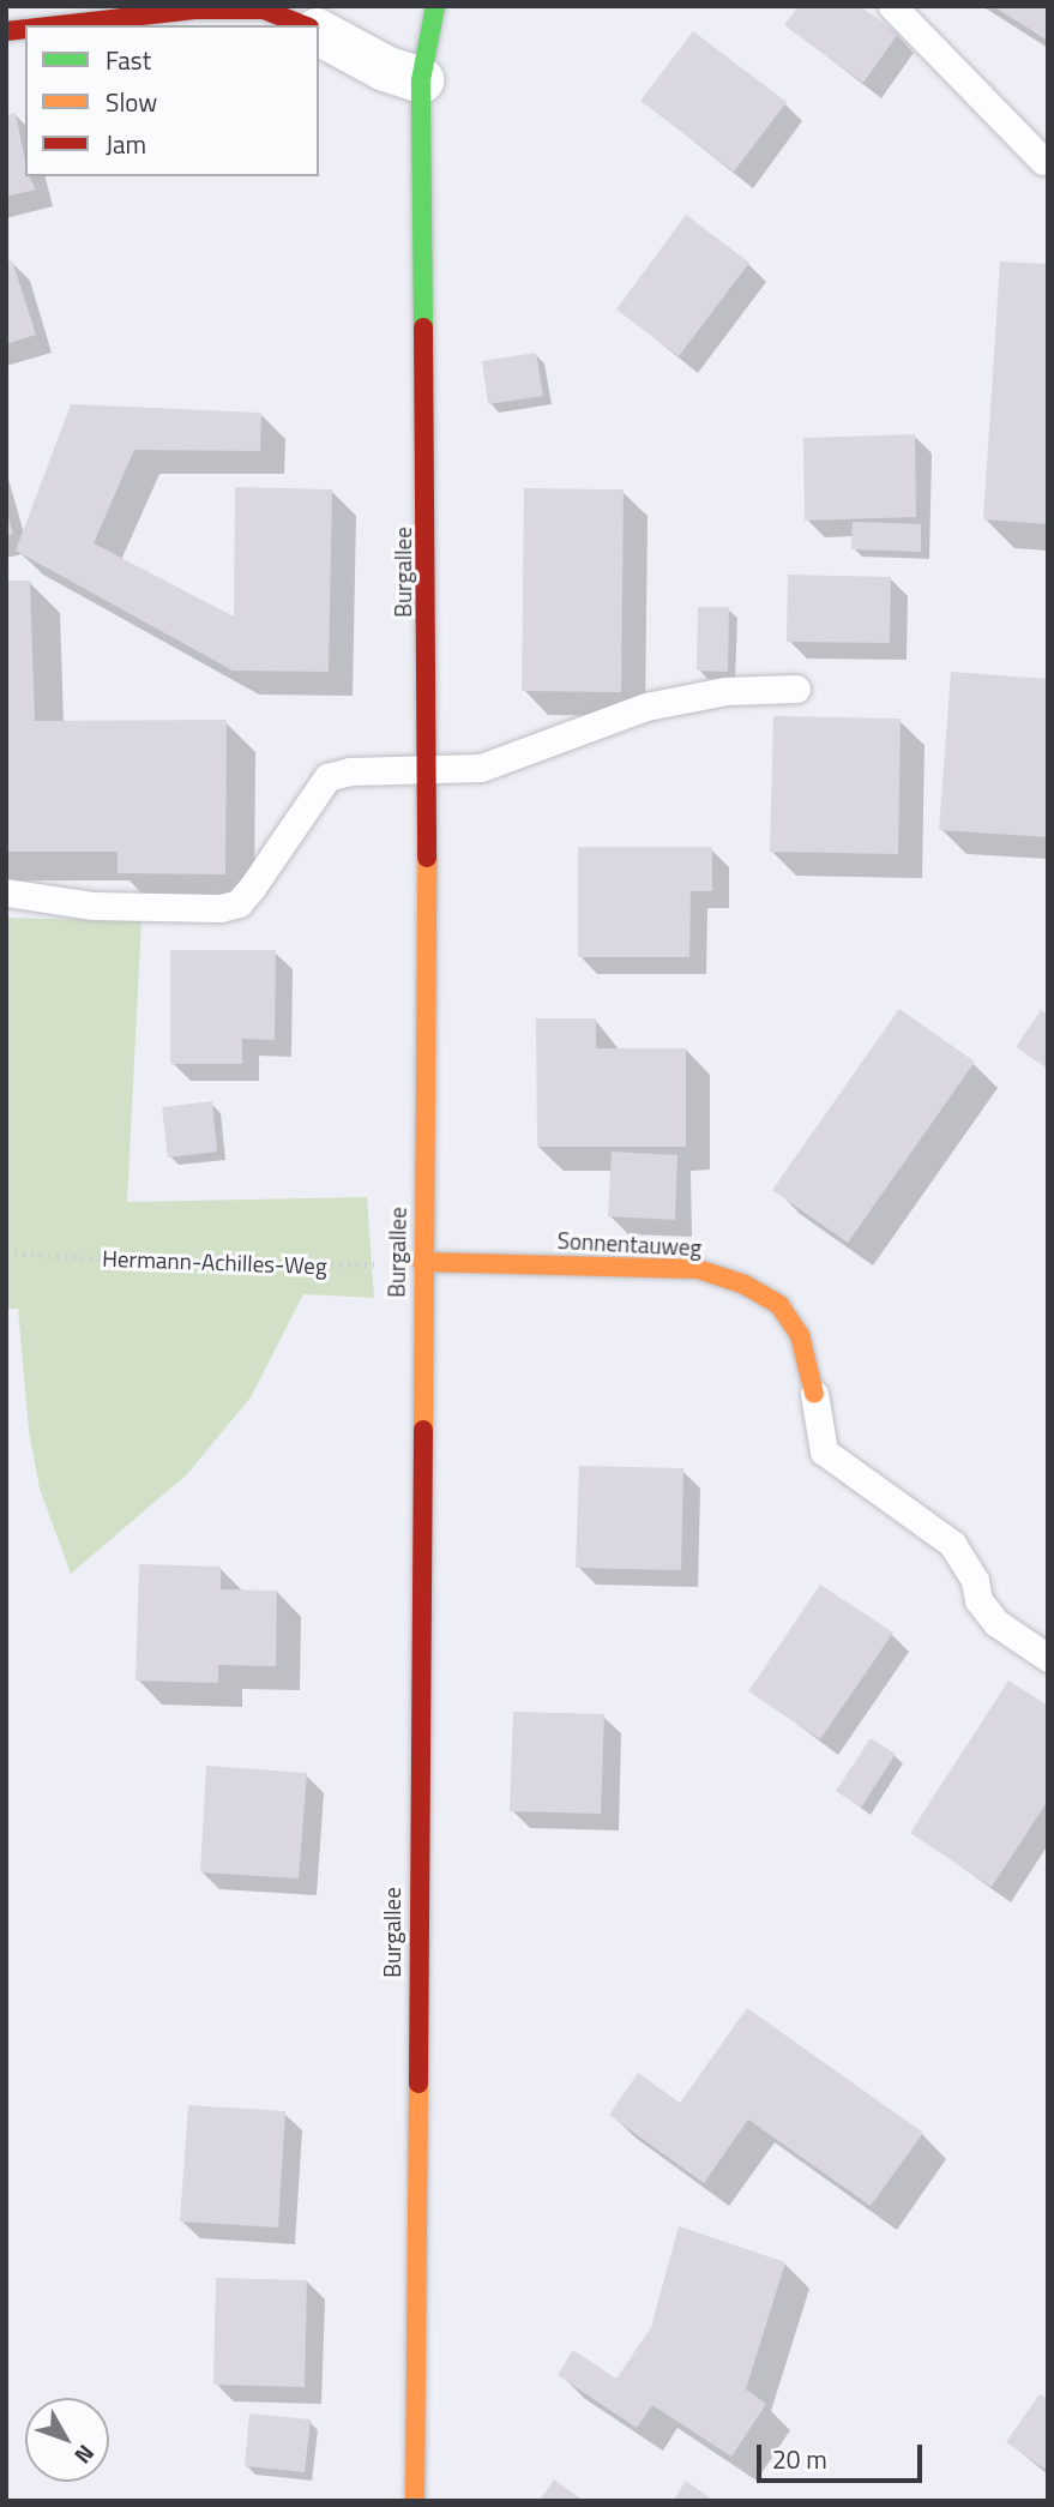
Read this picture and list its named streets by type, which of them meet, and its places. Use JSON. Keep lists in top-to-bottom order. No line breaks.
{"streets":{"street":["Burgallee","Sonnentauweg"],"path":["Hermann-Achilles-Weg"]},"crossings":[["Burgallee","Sonnentauweg"],["Burgallee","Hermann-Achilles-Weg"],["Sonnentauweg","Hermann-Achilles-Weg"]],"legend":["Fast","Slow","Jam"],"scale_bar":"20 m","north":"bottom right"}
